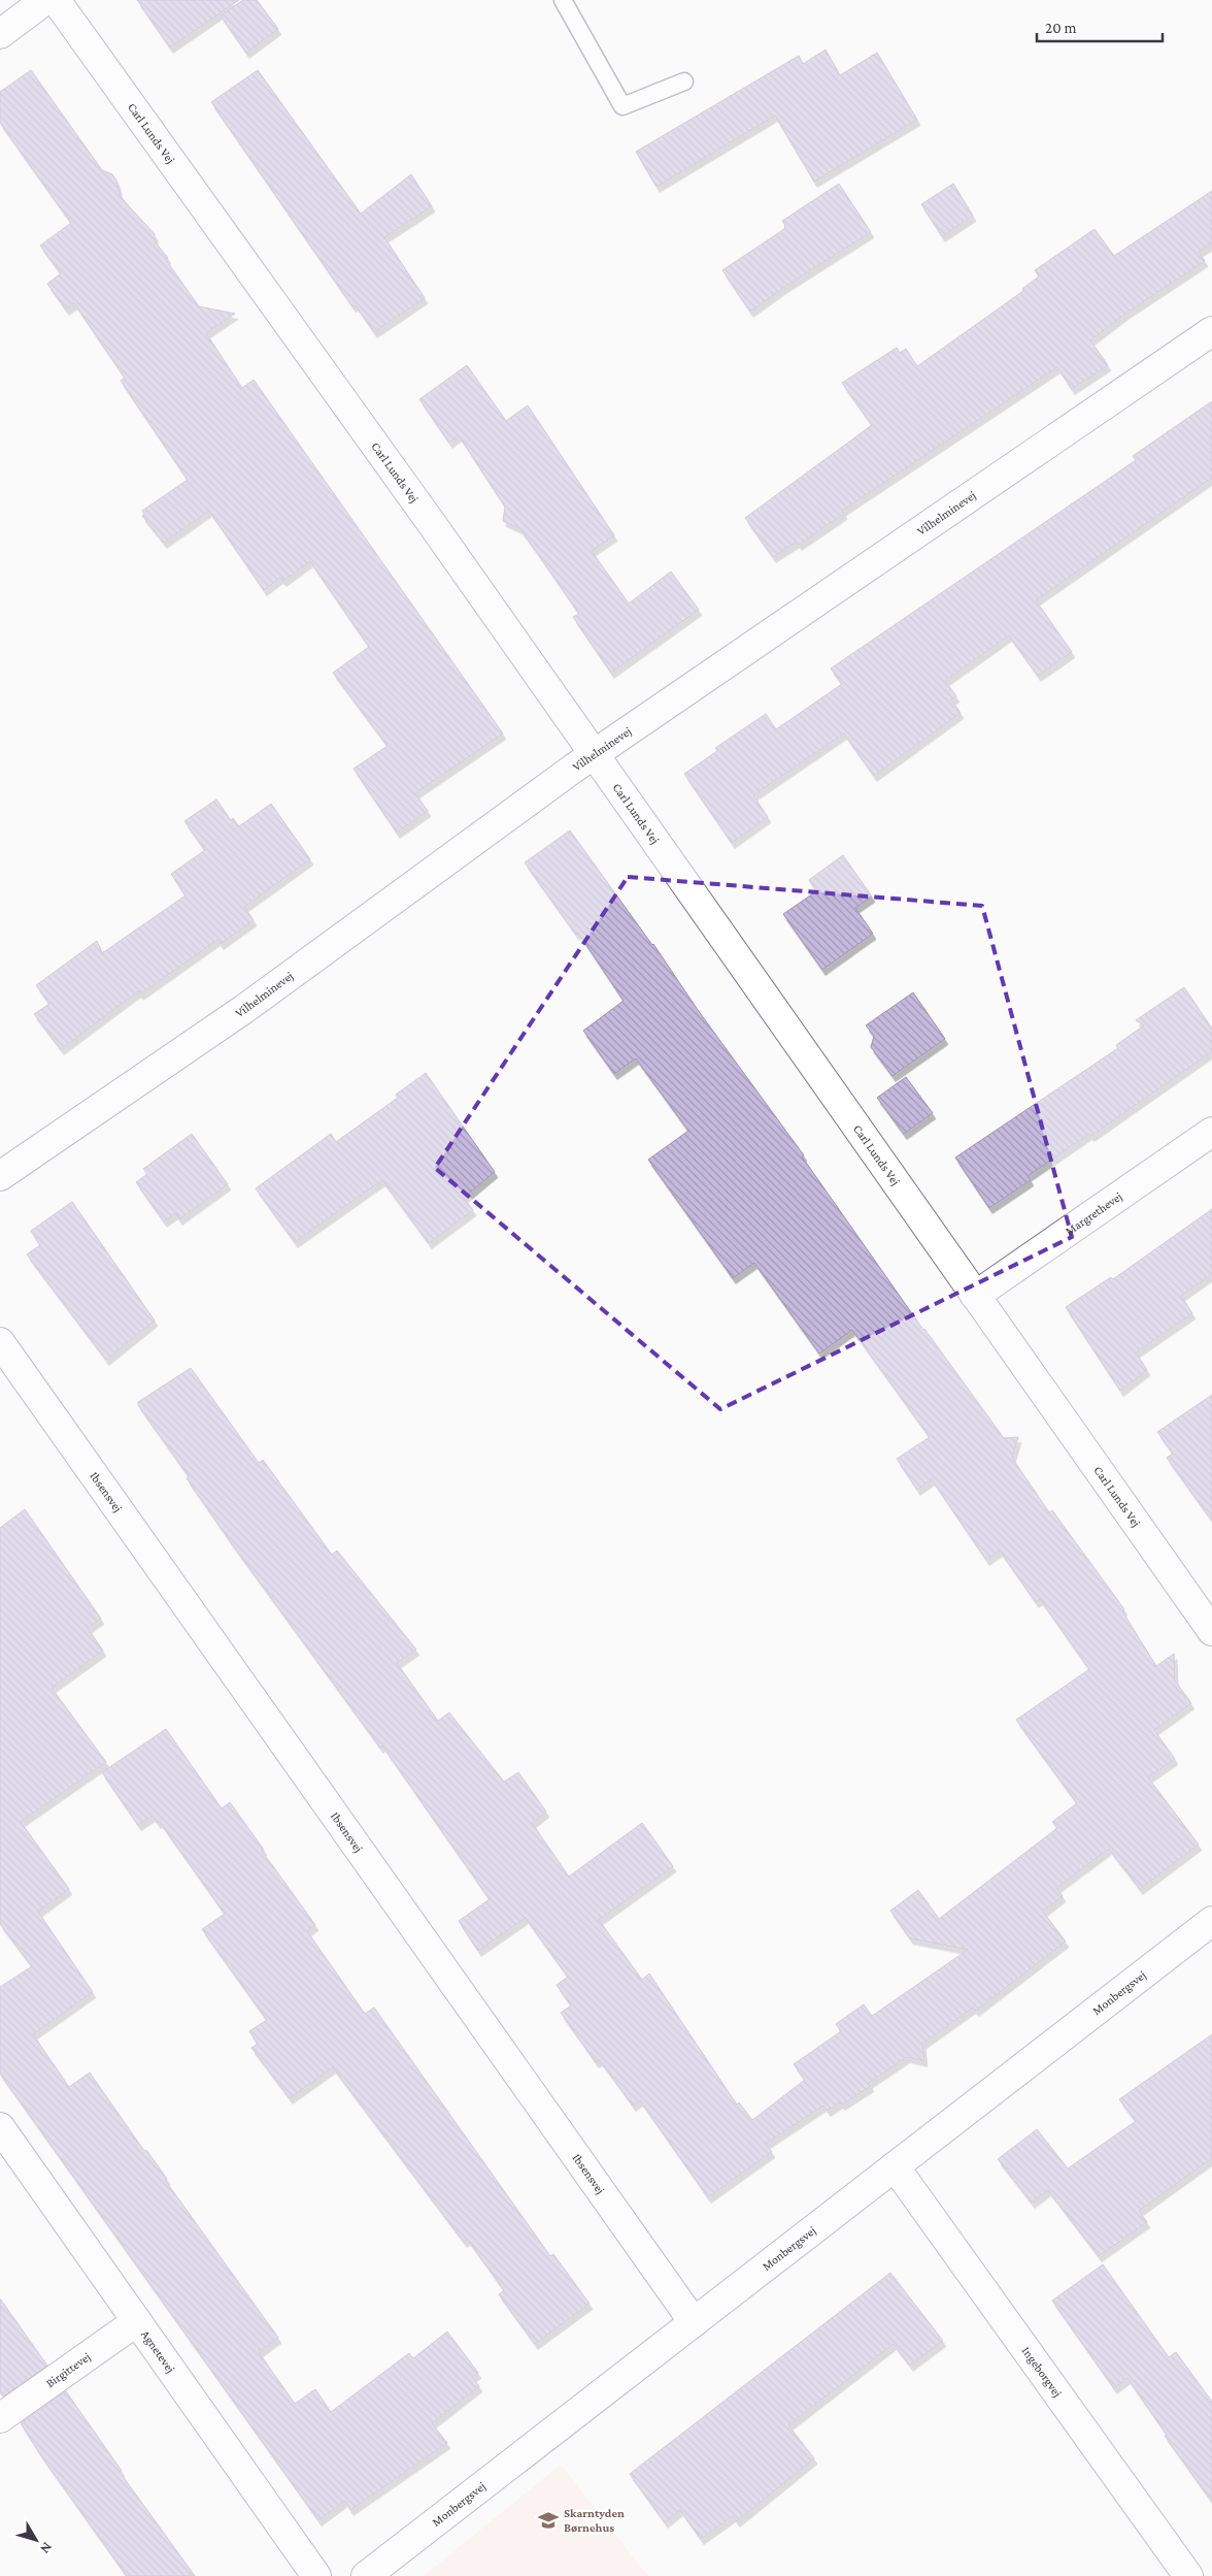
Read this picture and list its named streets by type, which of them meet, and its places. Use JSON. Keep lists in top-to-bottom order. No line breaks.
{"streets":{"street":["Carl Lunds Vej","Vilhelminevej","Margrethevej","Ibsensvej","Monbergsvej","Agnetevej","Birgittevej","Ingeborgvej"]},"crossings":[["Carl Lunds Vej","Vilhelminevej"],["Carl Lunds Vej","Margrethevej"],["Ibsensvej","Monbergsvej"],["Monbergsvej","Ingeborgvej"],["Agnetevej","Birgittevej"]],"places":{"school or university":["Skarntyden Børnehus"]},"scale_bar":"20 m","north":"bottom right"}
